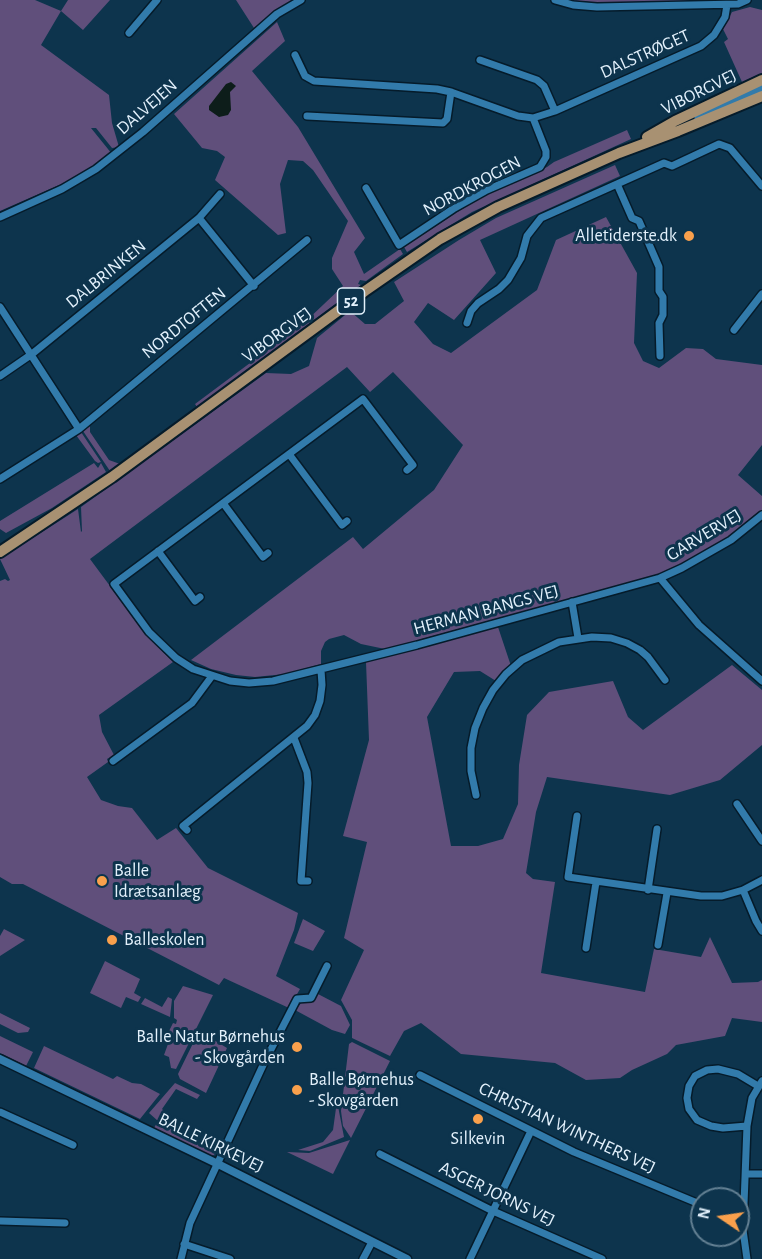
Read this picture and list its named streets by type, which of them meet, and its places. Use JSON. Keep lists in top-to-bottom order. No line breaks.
{"streets":{"main road":["VIBORGVEJ","52"],"street":["DALSTRØGET","DALVEJEN","NORDKROGEN","DALBRINKEN","NORDTOFTEN","GARVERVEJ","HERMAN BANGS VEJ","CHRISTIAN WINTHERS VEJ","BALLE KIRKEVEJ","ASGER JORNS VEJ"]},"crossings":[["DALSTRØGET","NORDKROGEN"],["GARVERVEJ","HERMAN BANGS VEJ"]],"places":["Alletiderste.dk","Balle Idrætsanlæg","Balleskolen","Balle Natur Børnehus - Skovgården","Balle Børnehus - Skovgården","Silkevin"],"north":"left"}
